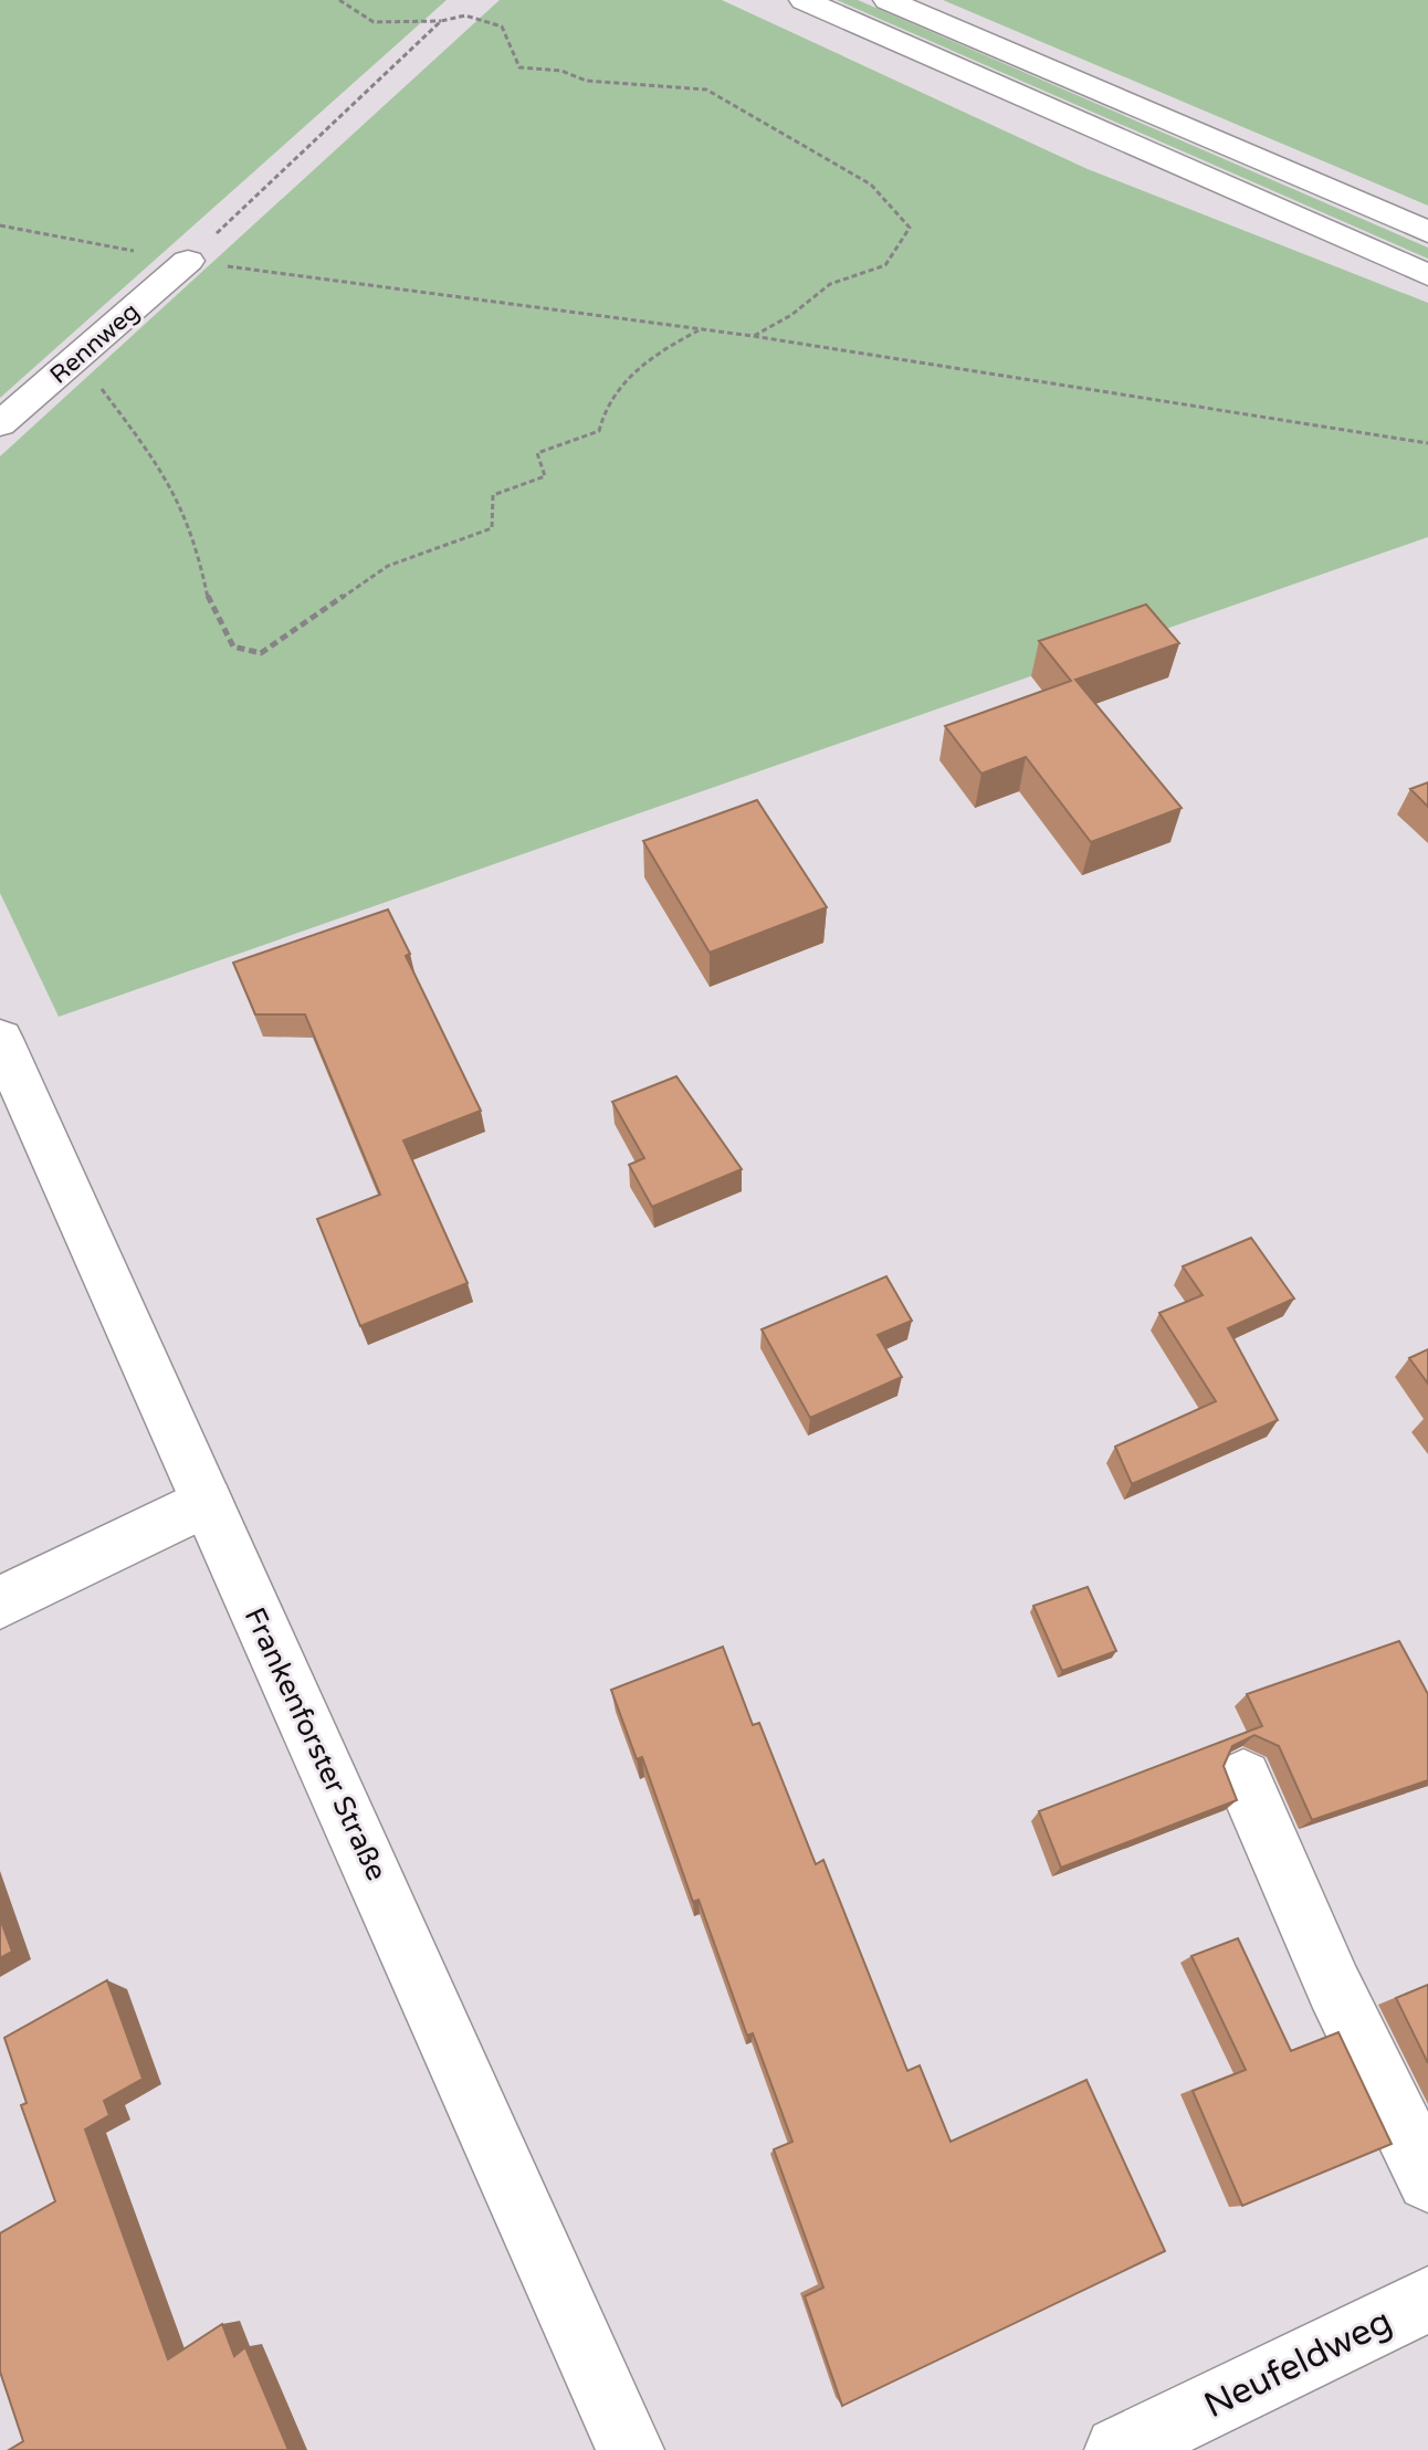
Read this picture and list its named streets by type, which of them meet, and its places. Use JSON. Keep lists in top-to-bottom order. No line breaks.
{"streets":{"main road":["Rennweg","Frankenforster Straße","Neufeldweg"]}}
